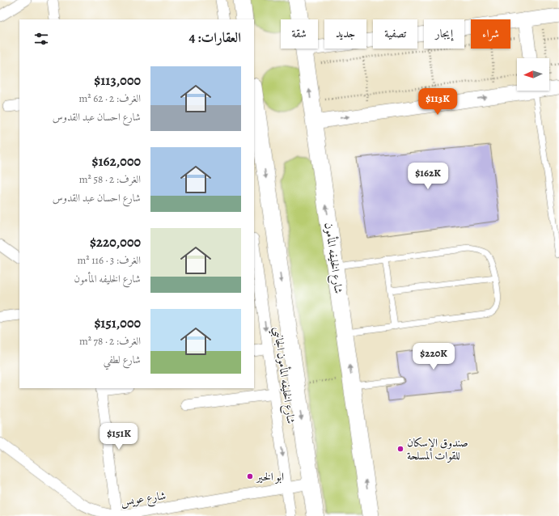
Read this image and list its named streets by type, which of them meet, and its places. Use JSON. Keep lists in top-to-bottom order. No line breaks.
{"streets":{"main road":["شارع الخليفه المأمون"],"street":["شارع الخليفه المأمون الجانبي","شارع عويس"]},"crossings":[["شارع الخليفه المأمون الجانبي","شارع عويس"]],"one_way":["شارع الخليفه المأمون الجانبي"],"places":["صندوق الإسكان للقوات المسلحة","ابو الخير"],"north":"left","page":{"chip":["شراء","إيجار","تصفية","جديد","شقة"],"heading":"العقارات: 4","list":[{"name":"$113,000","note":"الغرف: 2 · 62 m² · شارع احسان عبد القدوس"},{"name":"$162,000","note":"الغرف: 2 · 58 m² · شارع احسان عبد القدوس"},{"name":"$220,000","note":"الغرف: 3 · 116 m² · شارع الخليفه المأمون"},{"name":"$151,000","note":"الغرف: 2 · 78 m² · شارع لطفي"}],"price":["$113K","$162K","$220K","$151K"]}}
